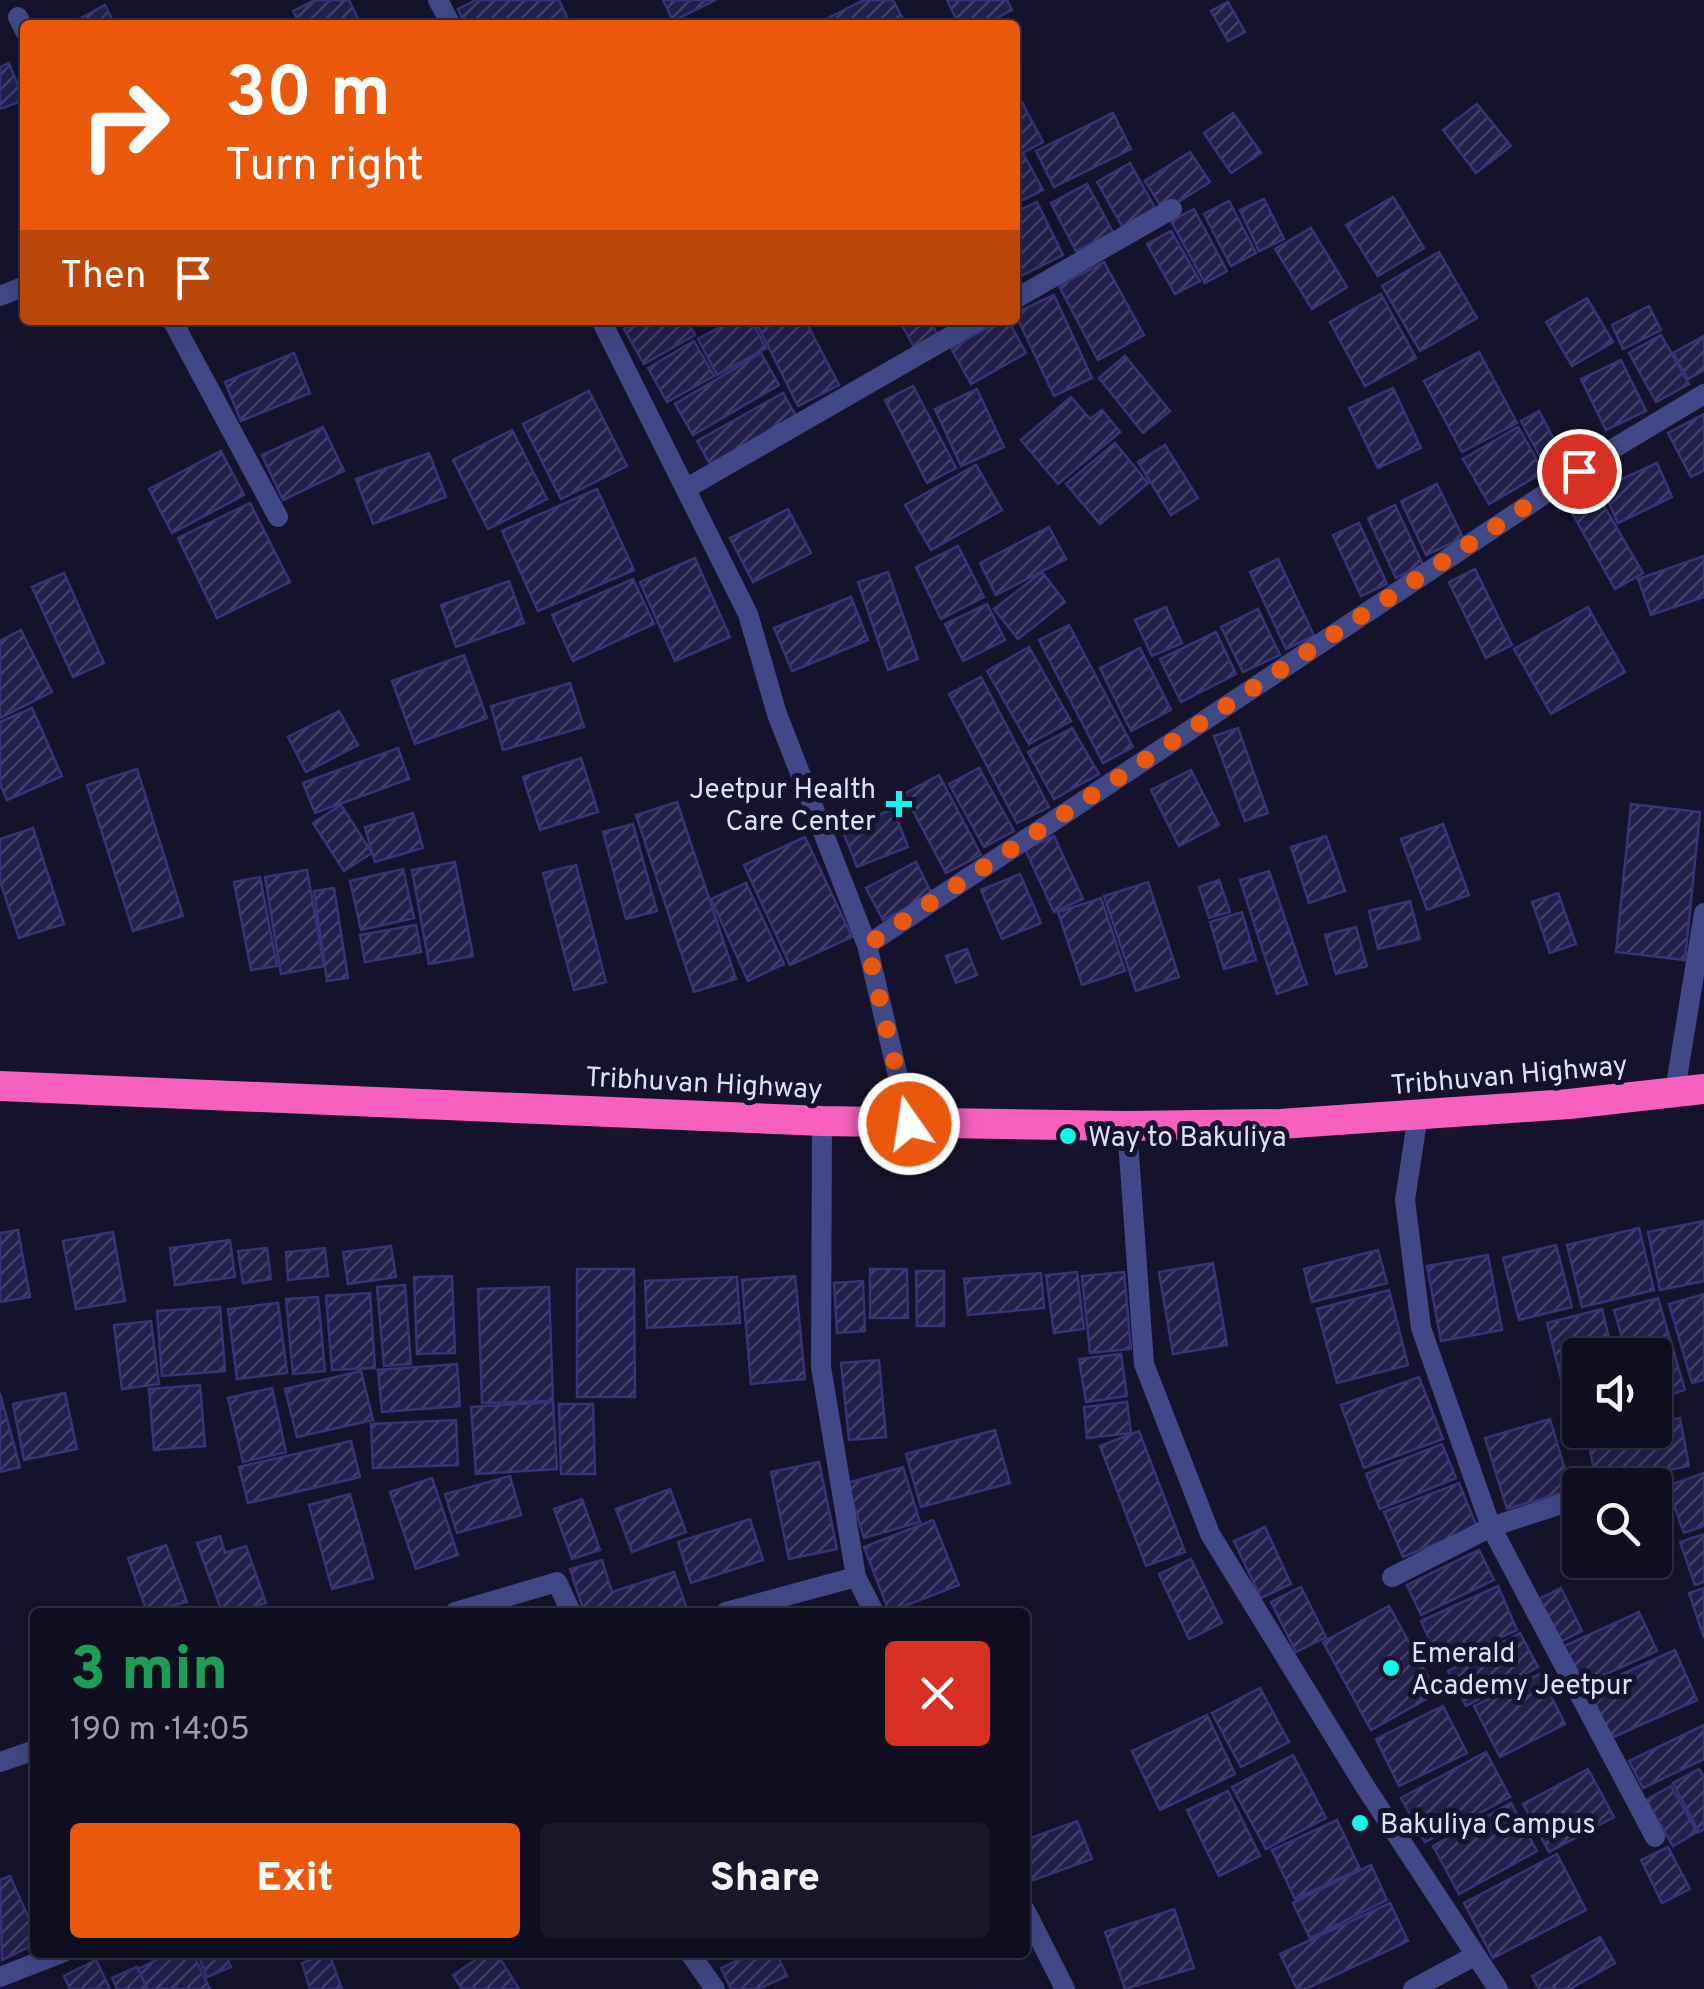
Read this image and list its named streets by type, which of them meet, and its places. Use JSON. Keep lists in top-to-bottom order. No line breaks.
{"streets":{"highway":["Tribhuvan Highway"]},"places":{"health":["Jeetpur Health Care Center"],"other":["Way to Bakuliya","Emerald Academy Jeetpur","Bakuliya Campus"]},"page":{"turn":["30 m","Turn right"],"then":"Then","heading":["3 min","190 m · 14:05"],"buttons":["Exit","Share"]}}
